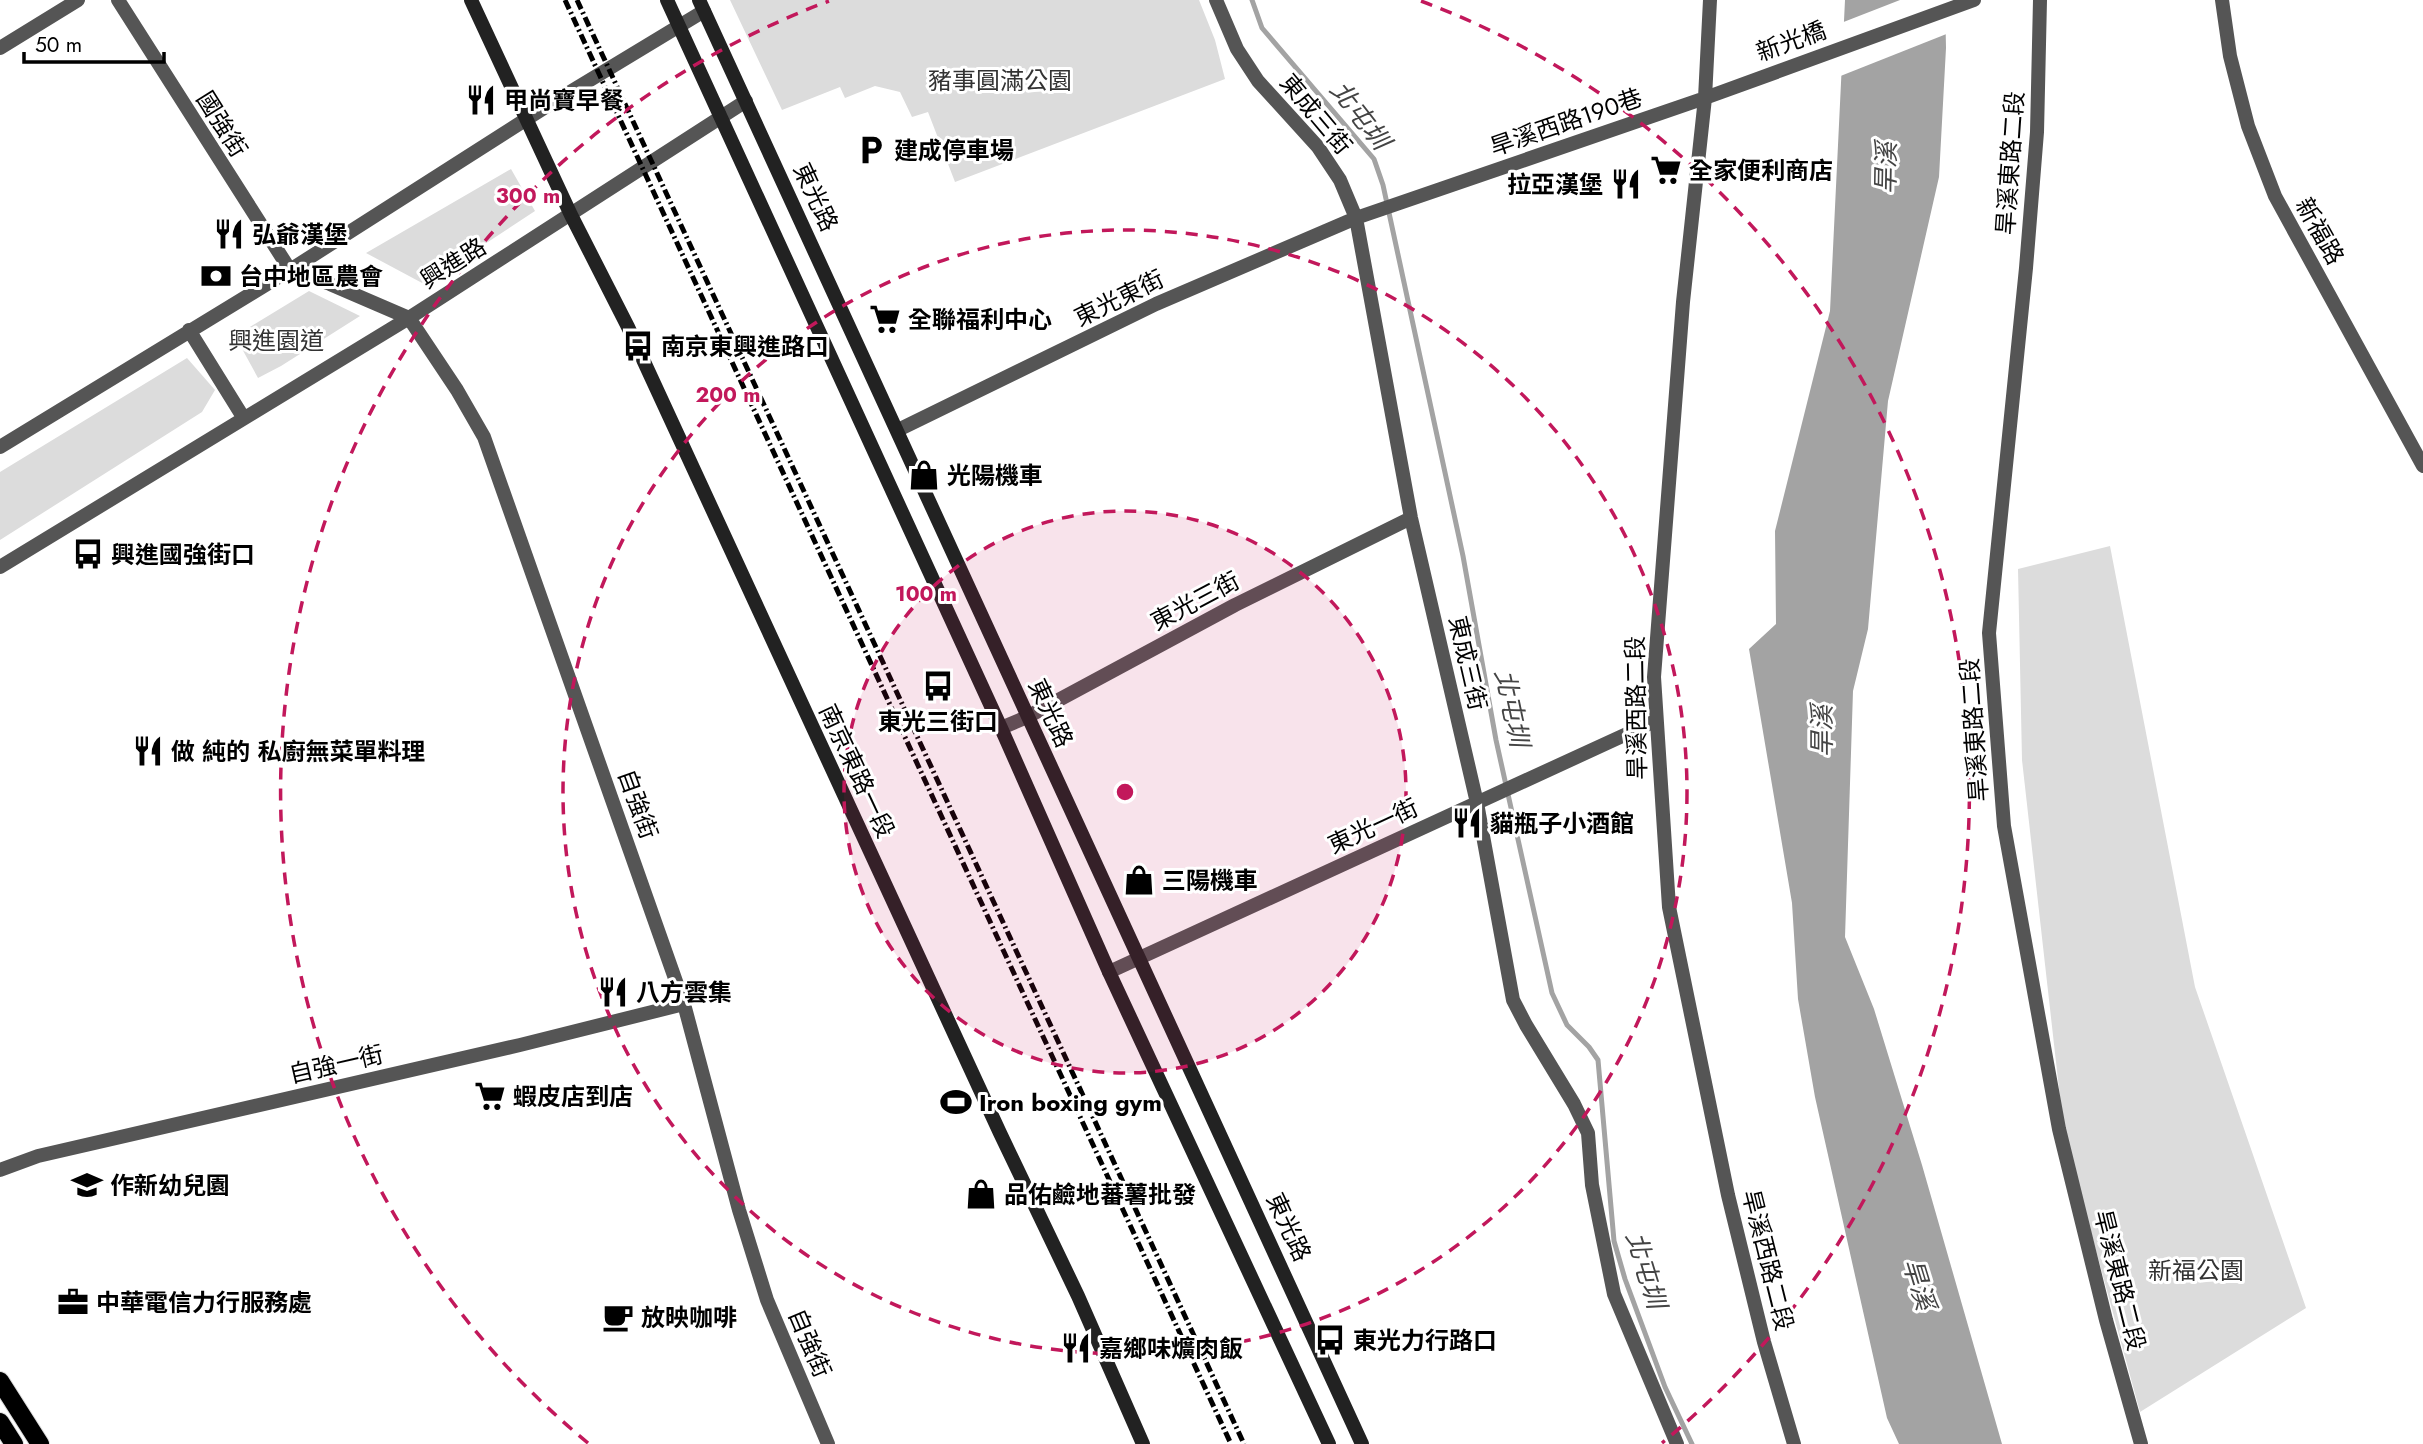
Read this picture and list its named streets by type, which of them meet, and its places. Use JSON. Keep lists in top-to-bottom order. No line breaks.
{"streets":{"street":["新光橋","東成三街","旱溪西路190巷","國強街","旱溪東路二段","東光路","新福路","興進路","東光東街","東光三街","旱溪西路二段","南京東路一段","自強街","東光一街","自強一街"]},"crossings":[["新光橋","旱溪西路190巷"],["東成三街","旱溪西路190巷"],["東成三街","東光東街"],["東成三街","東光三街"],["東成三街","東光一街"],["旱溪西路190巷","東光東街"],["旱溪西路190巷","旱溪西路二段"],["東光路","興進路"],["東光路","東光東街"],["東光路","東光三街"],["東光路","東光一街"],["興進路","南京東路一段"],["興進路","自強街"],["旱溪西路二段","東光一街"],["自強街","自強一街"]],"water":["北屯圳","旱溪"],"parks":["豬事圓滿公園","興進園道","新福公園"],"places":{"restaurant":["甲尚寶早餐","拉亞漢堡","弘爺漢堡","做 純的 私廚無菜單料理","貓瓶子小酒館","八方雲集","嘉鄉味爌肉飯"],"parking":["建成停車場"],"supermarket":["全家便利商店","全聯福利中心","蝦皮店到店"],"bank":["台中地區農會"],"bus stop":["南京東興進路口","興進國強街口","東光三街口","東光力行路口"],"shop":["光陽機車","三陽機車","品佑鹼地蕃薯批發"],"sports":["Iron boxing gym"],"school or university":["作新幼兒園"],"office":["中華電信力行服務處"],"cafe":["放映咖啡"]},"scale_bar":"50 m","rings":["300 m","200 m","100 m"]}
